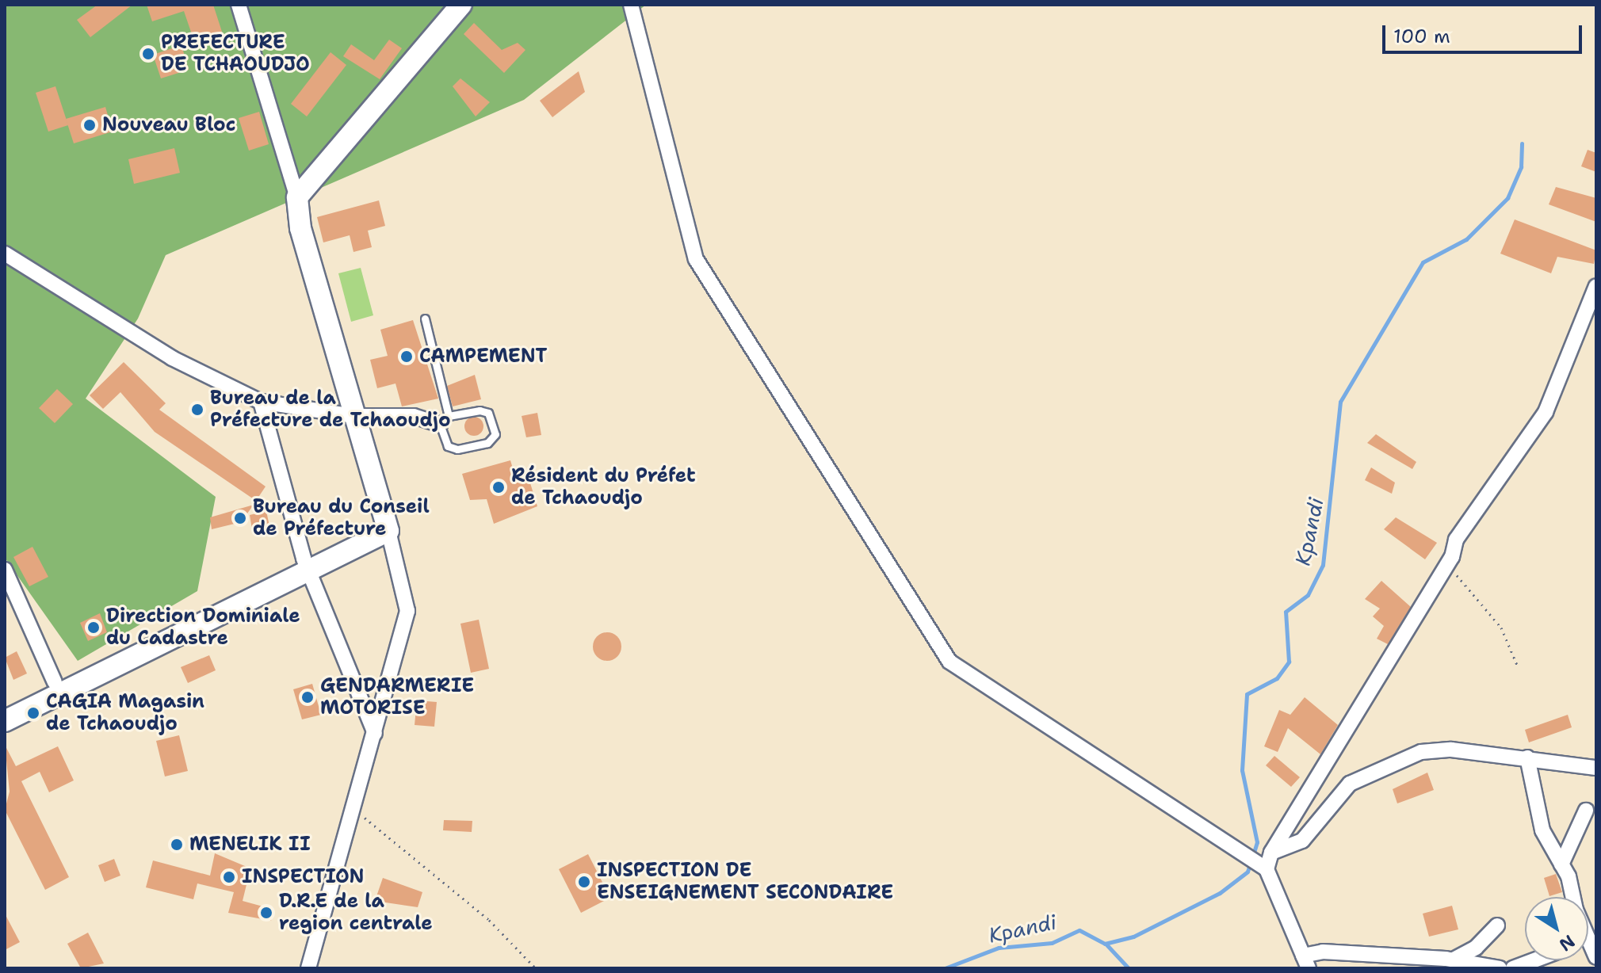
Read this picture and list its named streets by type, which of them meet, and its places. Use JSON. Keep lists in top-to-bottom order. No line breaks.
{"water":["Kpandi"],"places":["PREFECTURE DE TCHAOUDJO","Nouveau Bloc","CAMPEMENT","Bureau de la Préfecture de Tchaoudjo","Résident du Préfet de Tchaoudjo","Bureau du Conseil de Préfecture","Direction Dominiale du Cadastre","GENDARMERIE MOTORISE","CAGIA Magasin de Tchaoudjo","MENELIK II","INSPECTION","INSPECTION DE ENSEIGNEMENT SECONDAIRE","D.R.E de la region centrale"],"scale_bar":"100 m","north":"bottom right"}
